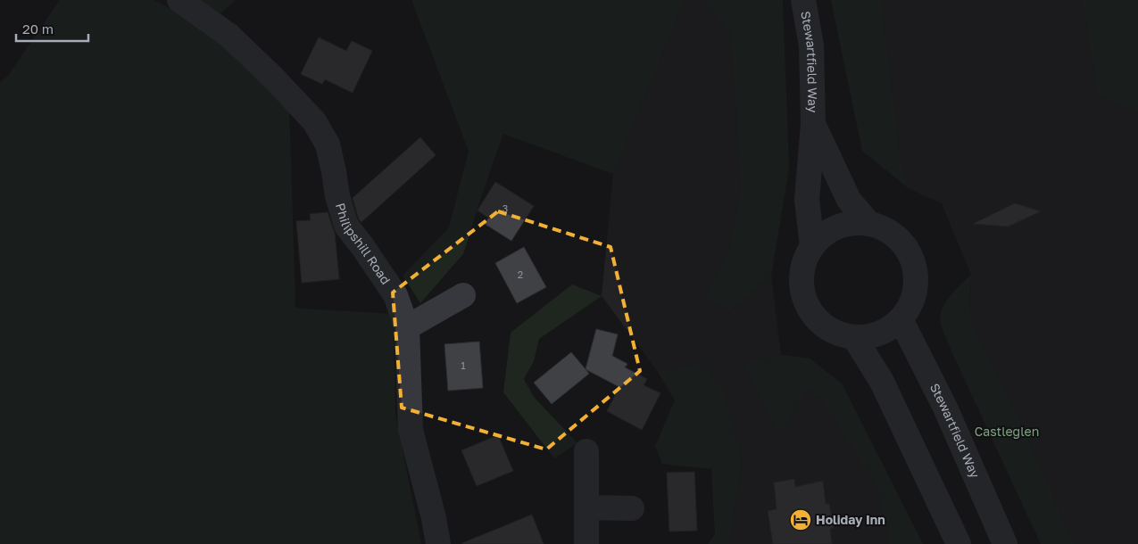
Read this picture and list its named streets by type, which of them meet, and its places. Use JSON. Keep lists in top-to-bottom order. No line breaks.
{"streets":{"street":["Stewartfield Way","Philipshill Road"]},"parks":["Castleglen"],"places":{"hotel":["Holiday Inn"]},"house_numbers":["3","2","1"],"scale_bar":"20 m"}
